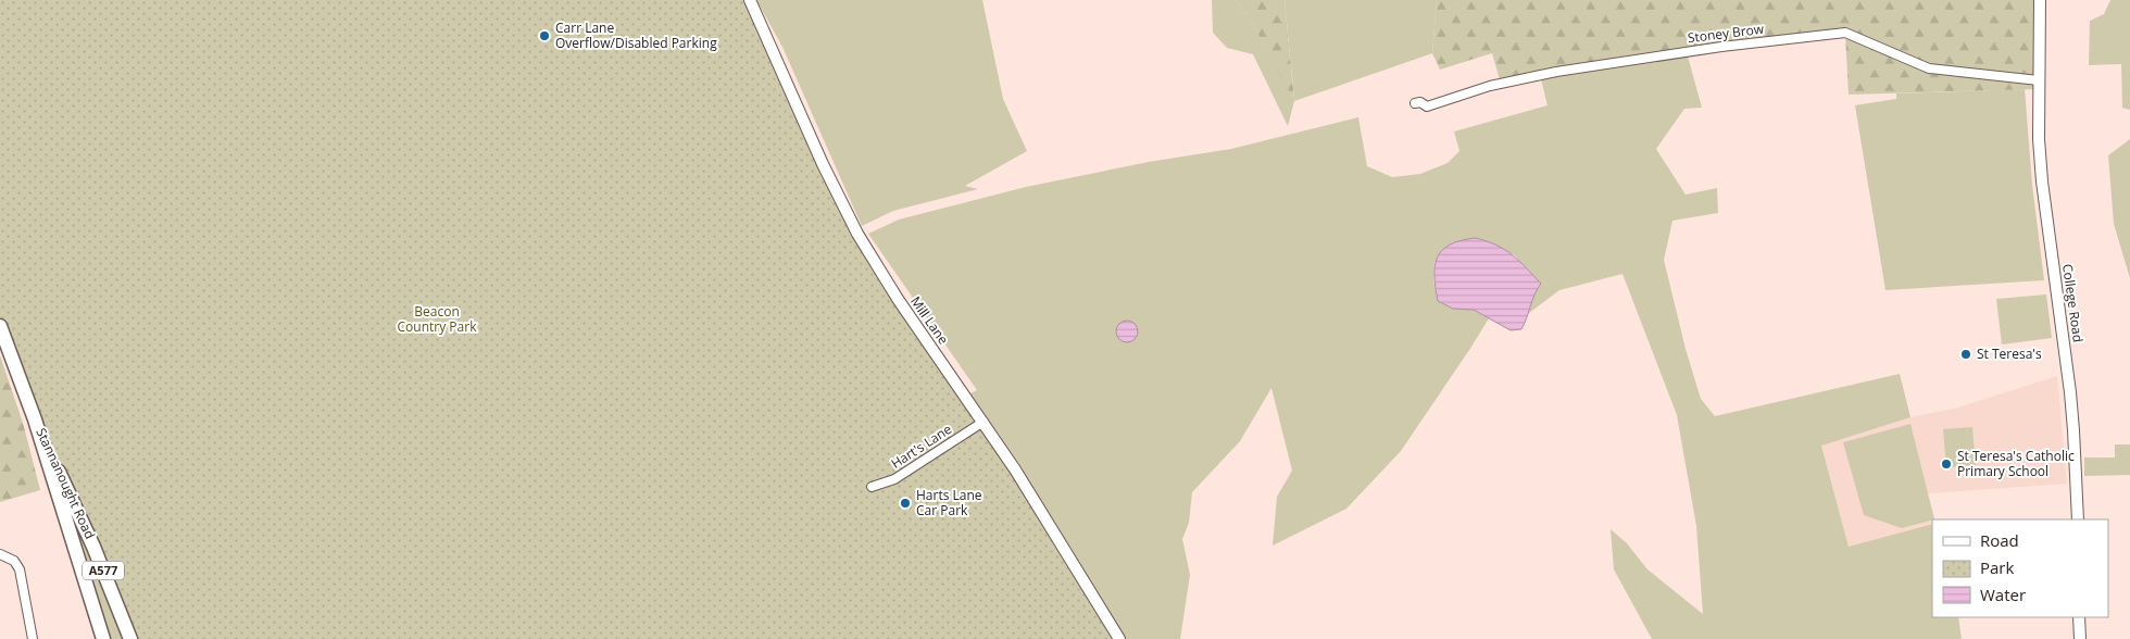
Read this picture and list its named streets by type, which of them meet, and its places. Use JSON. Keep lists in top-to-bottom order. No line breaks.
{"streets":{"main road":["Stannanought Road","A577"],"street":["Stoney Brow","College Road","Mill Lane","Hart's Lane"]},"crossings":[["Stoney Brow","College Road"],["Mill Lane","Hart's Lane"]],"parks":["Beacon Country Park"],"places":["Carr Lane Overflow/Disabled Parking","St Teresa's","St Teresa's Catholic Primary School","Harts Lane Car Park"],"legend":["Road","Park","Water"]}
